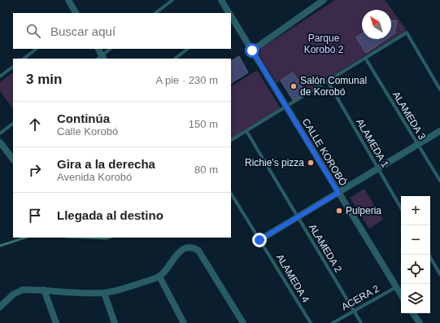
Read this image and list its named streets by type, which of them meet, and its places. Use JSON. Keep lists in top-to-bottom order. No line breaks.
{"streets":{"street":["CALLE KOROBÓ"],"lane":["ALAMEDA 3","ALAMEDA 1","ALAMEDA 2","ALAMEDA 4","ACERA 2"]},"crossings":[["CALLE KOROBÓ","ACERA 2"],["ALAMEDA 2","ACERA 2"]],"parks":["Parque Korobó 2"],"places":["Salón Comunal de Korobó","Richie's pizza","Pulperia"],"north":"top left","page":{"search":"Buscar aquí","heading":["3 min","A pie · 230 m"],"list":[["Continúa","Calle Korobó","150 m"],["Gira a la derecha","Avenida Korobó","80 m"],"Llegada al destino"],"map_buttons":["+","−"]}}
